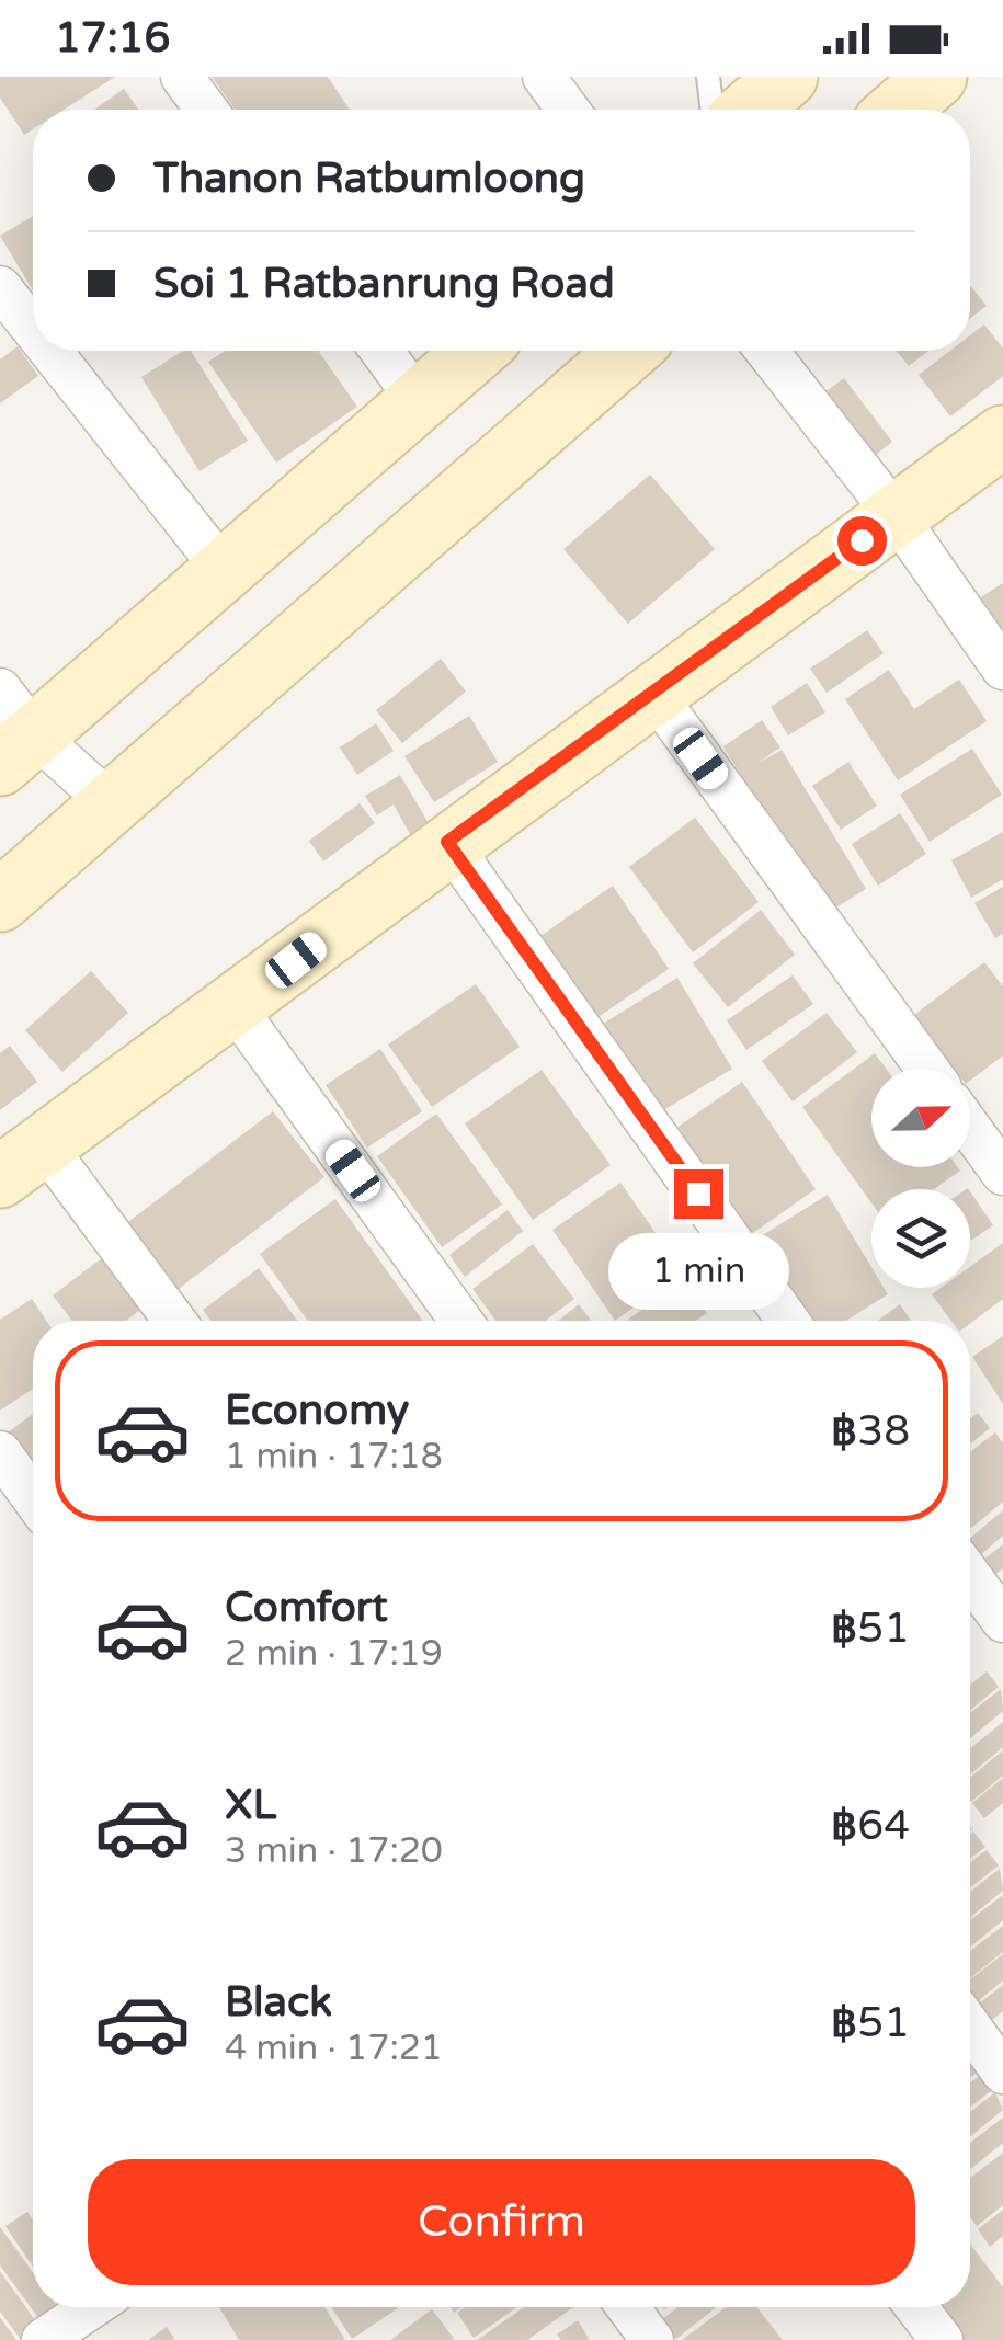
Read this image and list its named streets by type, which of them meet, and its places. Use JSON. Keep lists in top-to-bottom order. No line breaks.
{"north":"right","page":{"status":"17:16","banner":["Thanon Ratbumloong","Soi 1 Ratbanrung Road"],"bubble":"1 min","list":[{"name":"Economy","note":"1 min · 17:18","value":"฿38"},{"name":"Comfort","note":"2 min · 17:19","value":"฿51"},{"name":"XL","note":"3 min · 17:20","value":"฿64"},{"name":"Black","note":"4 min · 17:21","value":"฿51"}],"buttons":"Confirm"}}
